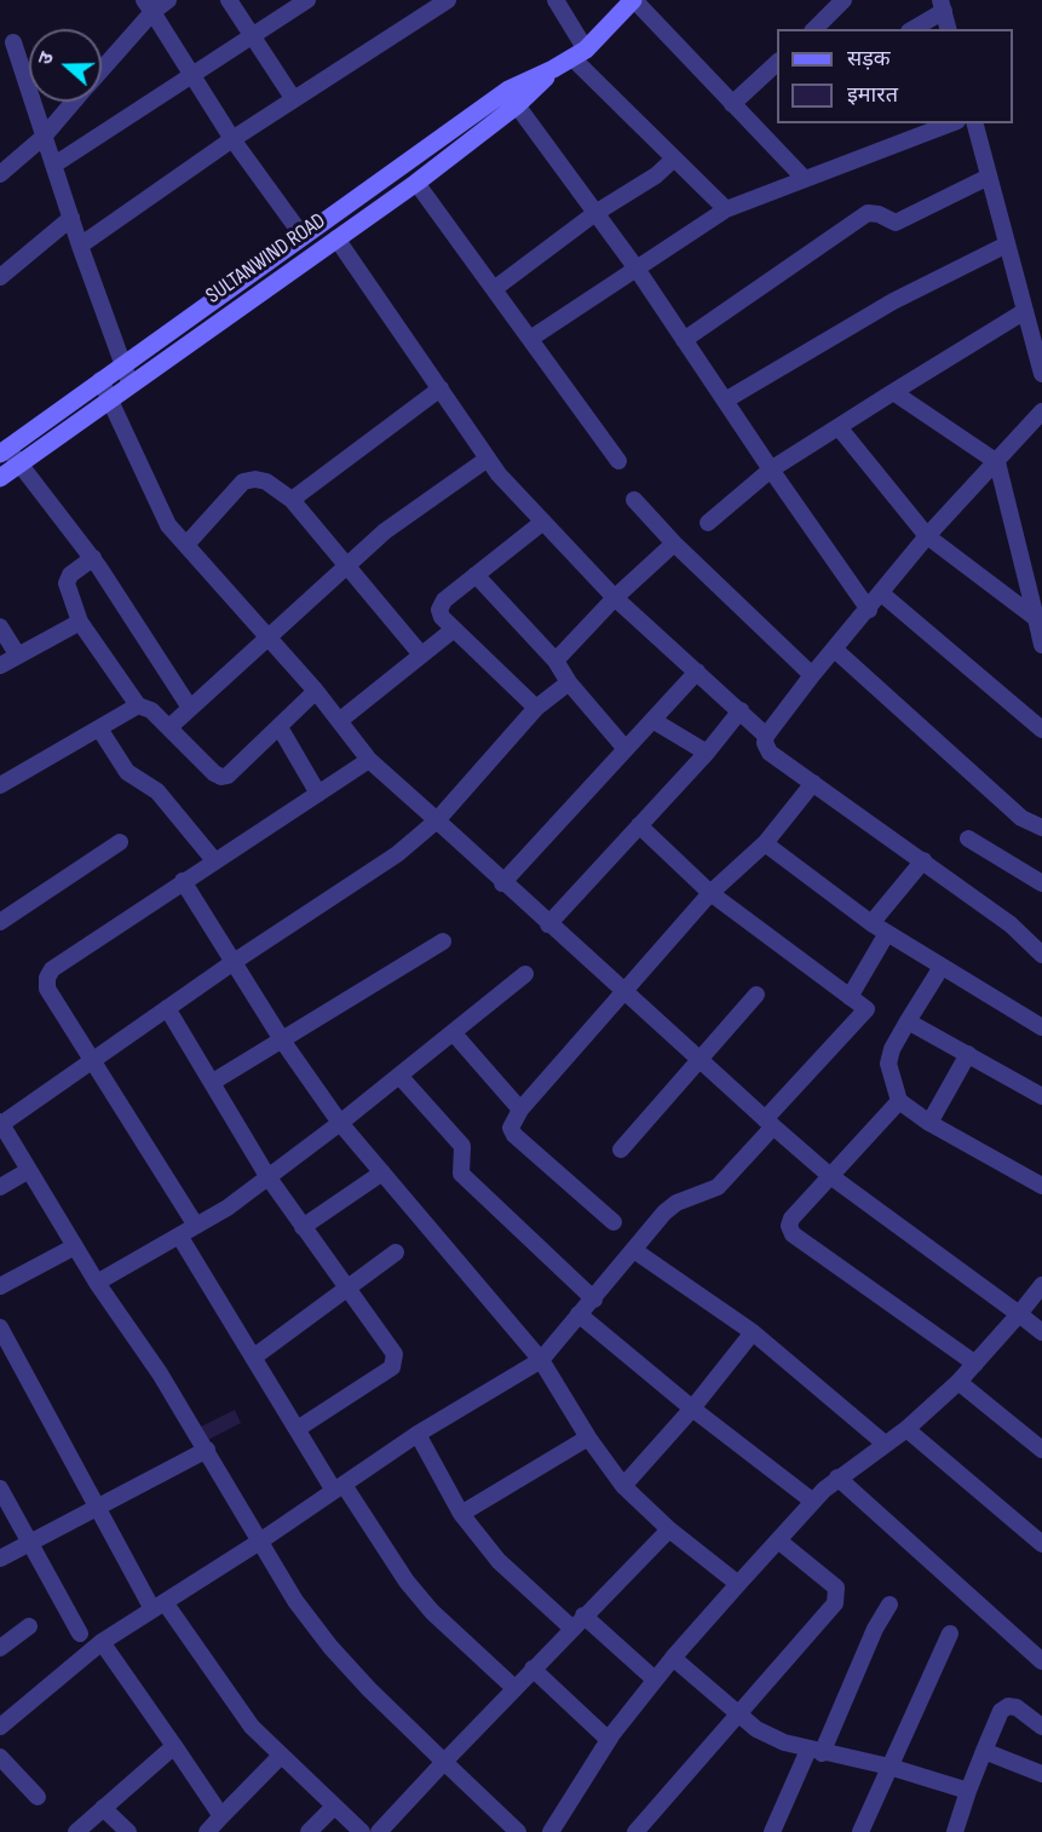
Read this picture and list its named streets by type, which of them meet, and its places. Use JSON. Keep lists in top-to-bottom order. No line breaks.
{"streets":{"main road":["SULTANWIND ROAD"]},"legend":["सड़क","इमारत"],"north":"left"}
